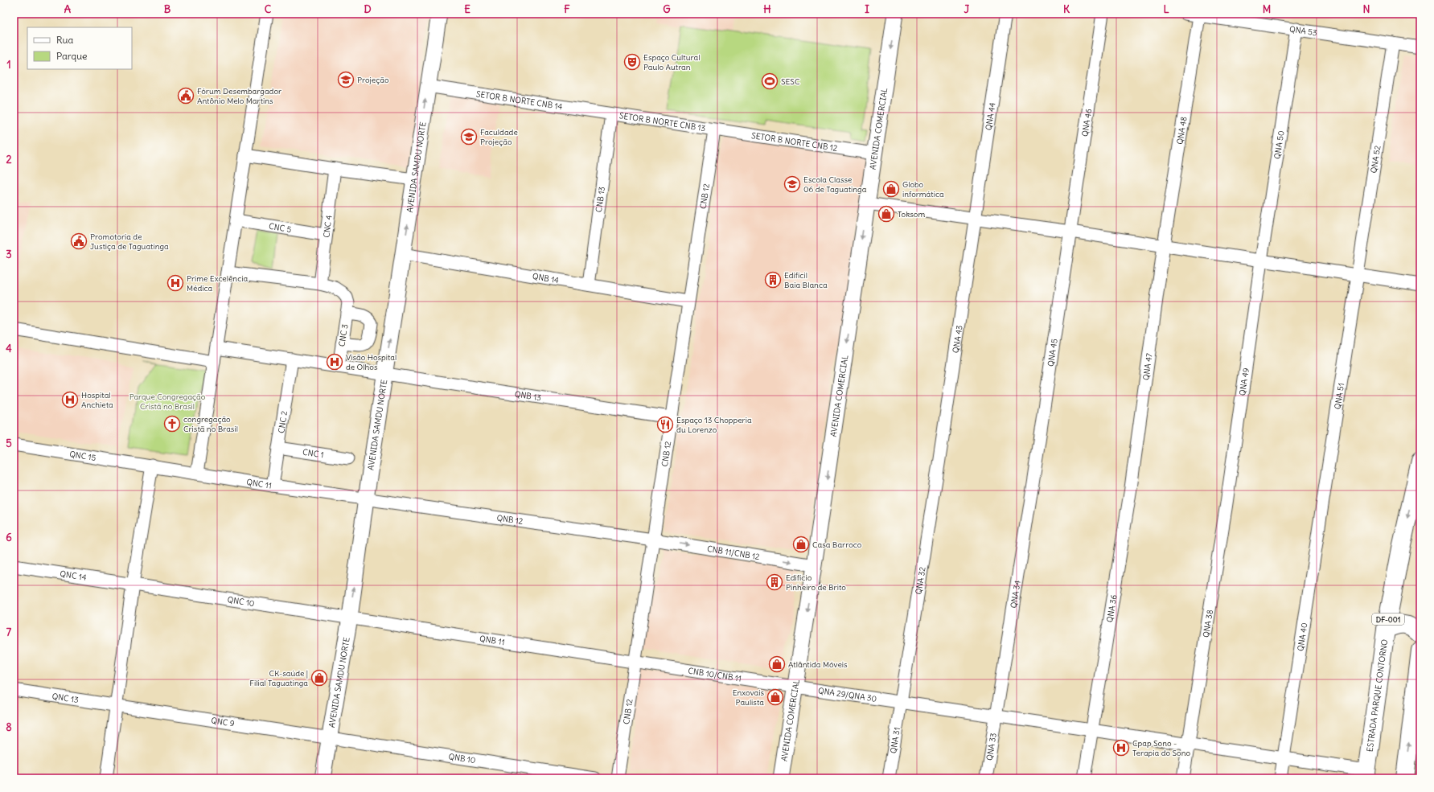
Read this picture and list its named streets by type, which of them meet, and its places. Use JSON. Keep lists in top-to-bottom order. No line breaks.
{"streets":{"highway":["DF-001","ESTRADA PARQUE CONTORNO"],"main road":["AVENIDA COMERCIAL","AVENIDA SAMDU NORTE"],"street":["QNA 53","SETOR B NORTE CNB 14","QNA 44","SETOR B NORTE CNB 13","QNA 46","QNA 48","SETOR B NORTE CNB 12","QNA 50","QNA 52","CNB 12","CNB 13","CNC 4","CNC 5","QNB 14","CNC 3","QNA 43","QNA 45","QNA 47","QNA 49","QNB 13","QNA 51","CNC 2","CNC 1","QNC 15","QNC 11","QNB 12","CNB 11/CNB 12","QNC 14","QNA 32","QNA 34","QNC 10","QNA 36","QNA 38","QNA 40","QNB 11","CNB 10/CNB 11","QNA 29/QNA 30","QNC 13","QNC 9","QNA 31","QNA 33","QNB 10"]},"crossings":[["QNA 53","QNA 48"],["QNA 53","QNA 50"],["QNA 53","QNA 52"],["SETOR B NORTE CNB 14","SETOR B NORTE CNB 13"],["SETOR B NORTE CNB 14","AVENIDA SAMDU NORTE"],["SETOR B NORTE CNB 14","CNB 13"],["QNA 44","QNA 43"],["SETOR B NORTE CNB 13","SETOR B NORTE CNB 12"],["SETOR B NORTE CNB 13","CNB 12"],["SETOR B NORTE CNB 13","CNB 13"],["QNA 46","QNA 45"],["AVENIDA COMERCIAL","SETOR B NORTE CNB 12"],["AVENIDA COMERCIAL","CNB 11/CNB 12"],["AVENIDA COMERCIAL","CNB 10/CNB 11"],["AVENIDA COMERCIAL","QNA 29/QNA 30"],["QNA 48","QNA 47"],["SETOR B NORTE CNB 12","CNB 12"],["QNA 50","QNA 49"],["QNA 52","QNA 51"],["AVENIDA SAMDU NORTE","QNB 14"],["AVENIDA SAMDU NORTE","QNB 13"],["AVENIDA SAMDU NORTE","QNC 11"],["AVENIDA SAMDU NORTE","QNB 12"],["AVENIDA SAMDU NORTE","QNC 10"],["AVENIDA SAMDU NORTE","QNB 11"],["AVENIDA SAMDU NORTE","QNC 9"],["AVENIDA SAMDU NORTE","QNB 10"],["CNB 12","QNB 14"],["CNB 12","QNB 13"],["CNB 12","QNB 12"],["CNB 12","CNB 11/CNB 12"],["CNB 12","QNB 11"],["CNB 12","CNB 10/CNB 11"],["CNB 13","QNB 14"],["CNC 4","CNC 5"],["CNC 3","QNB 13"],["QNA 43","QNA 32"],["QNA 45","QNA 34"],["QNA 47","QNA 36"],["QNA 49","QNA 38"],["QNB 13","CNC 2"],["QNA 51","QNA 40"],["CNC 2","CNC 1"],["CNC 2","QNC 11"],["QNC 15","QNC 11"],["QNC 11","QNB 12"],["QNB 12","CNB 11/CNB 12"],["QNC 14","QNC 10"],["QNA 32","QNA 29/QNA 30"],["QNA 32","QNA 31"],["QNA 34","QNA 29/QNA 30"],["QNA 34","QNA 33"],["QNC 10","QNB 11"],["QNA 36","QNA 29/QNA 30"],["QNA 38","QNA 29/QNA 30"],["QNA 40","QNA 29/QNA 30"],["QNB 11","CNB 10/CNB 11"],["CNB 10/CNB 11","QNA 29/QNA 30"],["QNA 29/QNA 30","ESTRADA PARQUE CONTORNO"],["QNA 29/QNA 30","QNA 31"],["QNA 29/QNA 30","QNA 33"],["QNC 13","QNC 9"],["QNC 9","QNB 10"]],"one_way":["AVENIDA COMERCIAL","AVENIDA SAMDU NORTE","CNB 11/CNB 12","ESTRADA PARQUE CONTORNO"],"parks":["Parque Congregação Cristã no Brasil"],"places":{"theatre":["Espaço Cultural Paulo Autran"],"school or university":["Projeção","Faculdade Projeção","Escola Classe 06 de Taguatinga"],"sports":["SESC"],"public building":["Fórum Desembargador Antônio Melo Martins","Promotoria de Justiça de Taguatinga"],"shop":["Globo informática","Toksom","Casa Barroco","Atlântida Móveis","CK-saúde | Filial Taguatinga","Enxovais Paulista"],"building":["Edifícil Baia Blanca","Edifício Pinheiro de Brito"],"hospital":["Prime Excelência Médica","Visão Hospital de Olhos","Hospital Anchieta","Cpap Sono - Terapia do Sono"],"church":["congregação Cristã no Brasil"],"restaurant":["Espaço 13 Chopperia du Lorenzo"]},"legend":["Rua","Parque"],"grid":{"columns":["A","B","C","D","E","F","G","H","I","J","K","L","M","N"],"rows":["1","2","3","4","5","6","7","8"]}}
